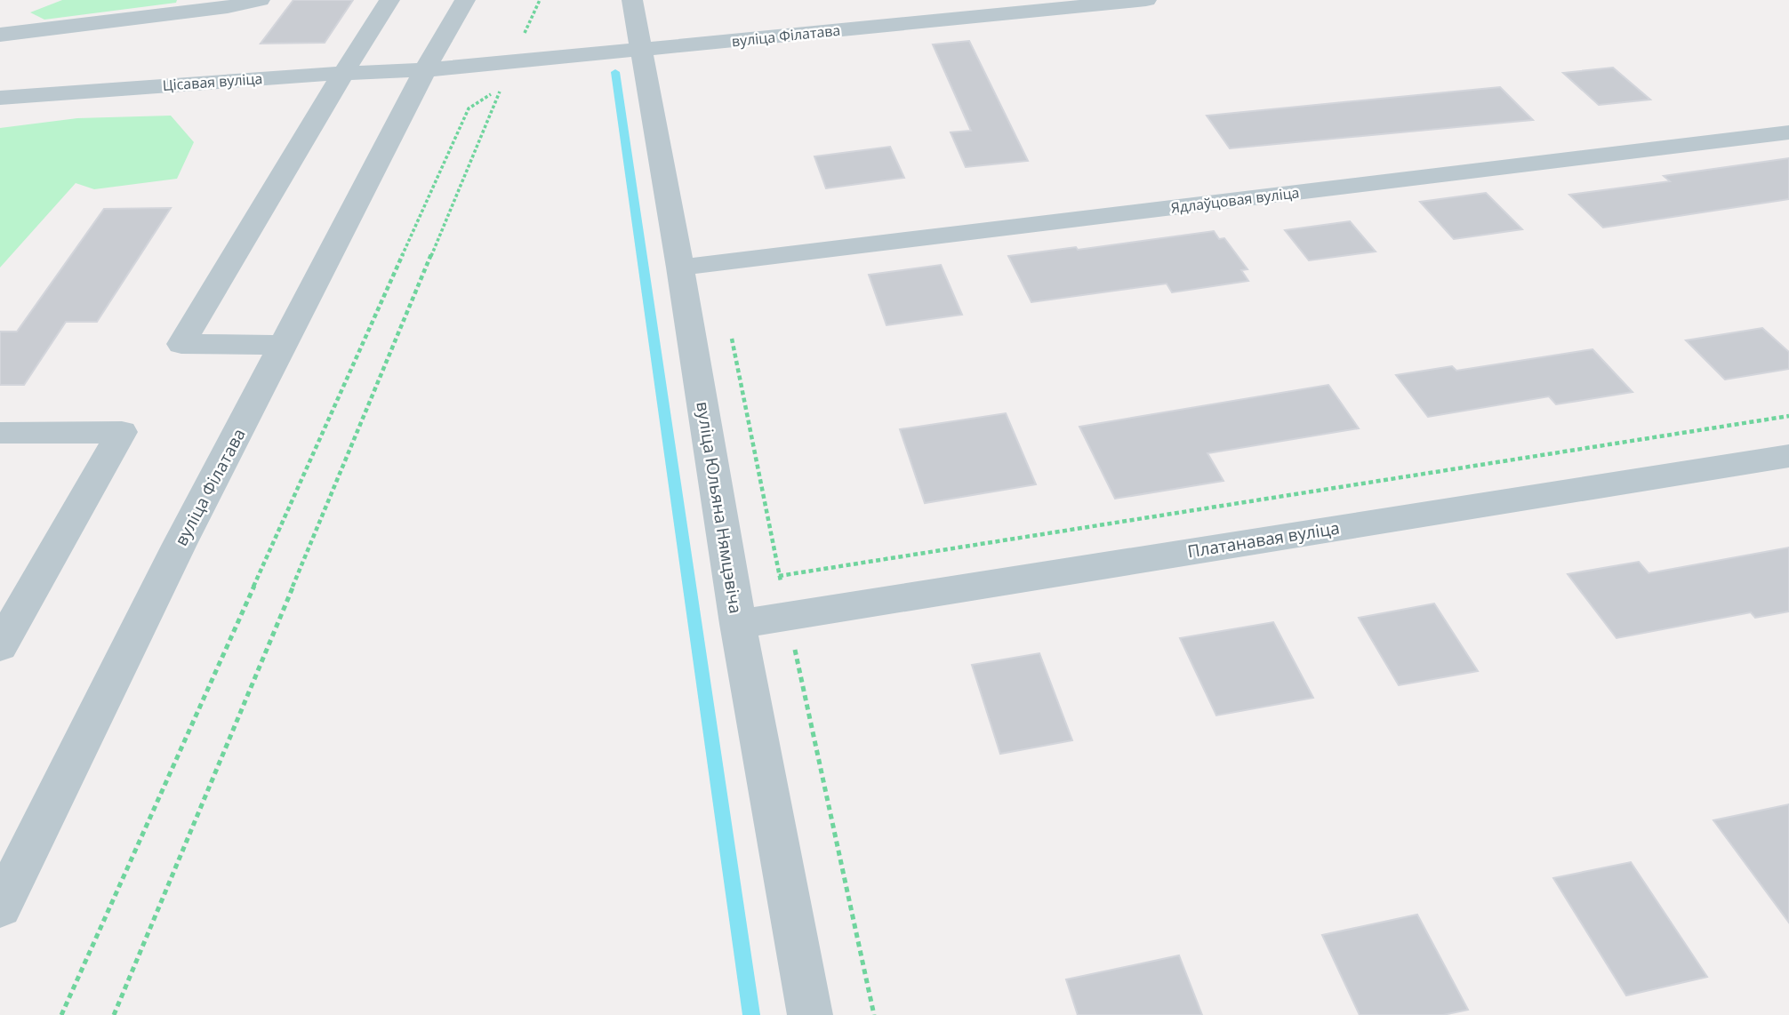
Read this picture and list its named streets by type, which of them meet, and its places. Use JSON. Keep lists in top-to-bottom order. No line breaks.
{"streets":{"street":["вуліца Філатава","Цісавая вуліца","Ядлаўцовая вуліца","вуліца Юльяна Нямцэвіча","Платанавая вуліца"]},"crossings":[["вуліца Філатава","Цісавая вуліца"],["вуліца Філатава","вуліца Юльяна Нямцэвіча"],["Ядлаўцовая вуліца","вуліца Юльяна Нямцэвіча"],["вуліца Юльяна Нямцэвіча","Платанавая вуліца"]]}
